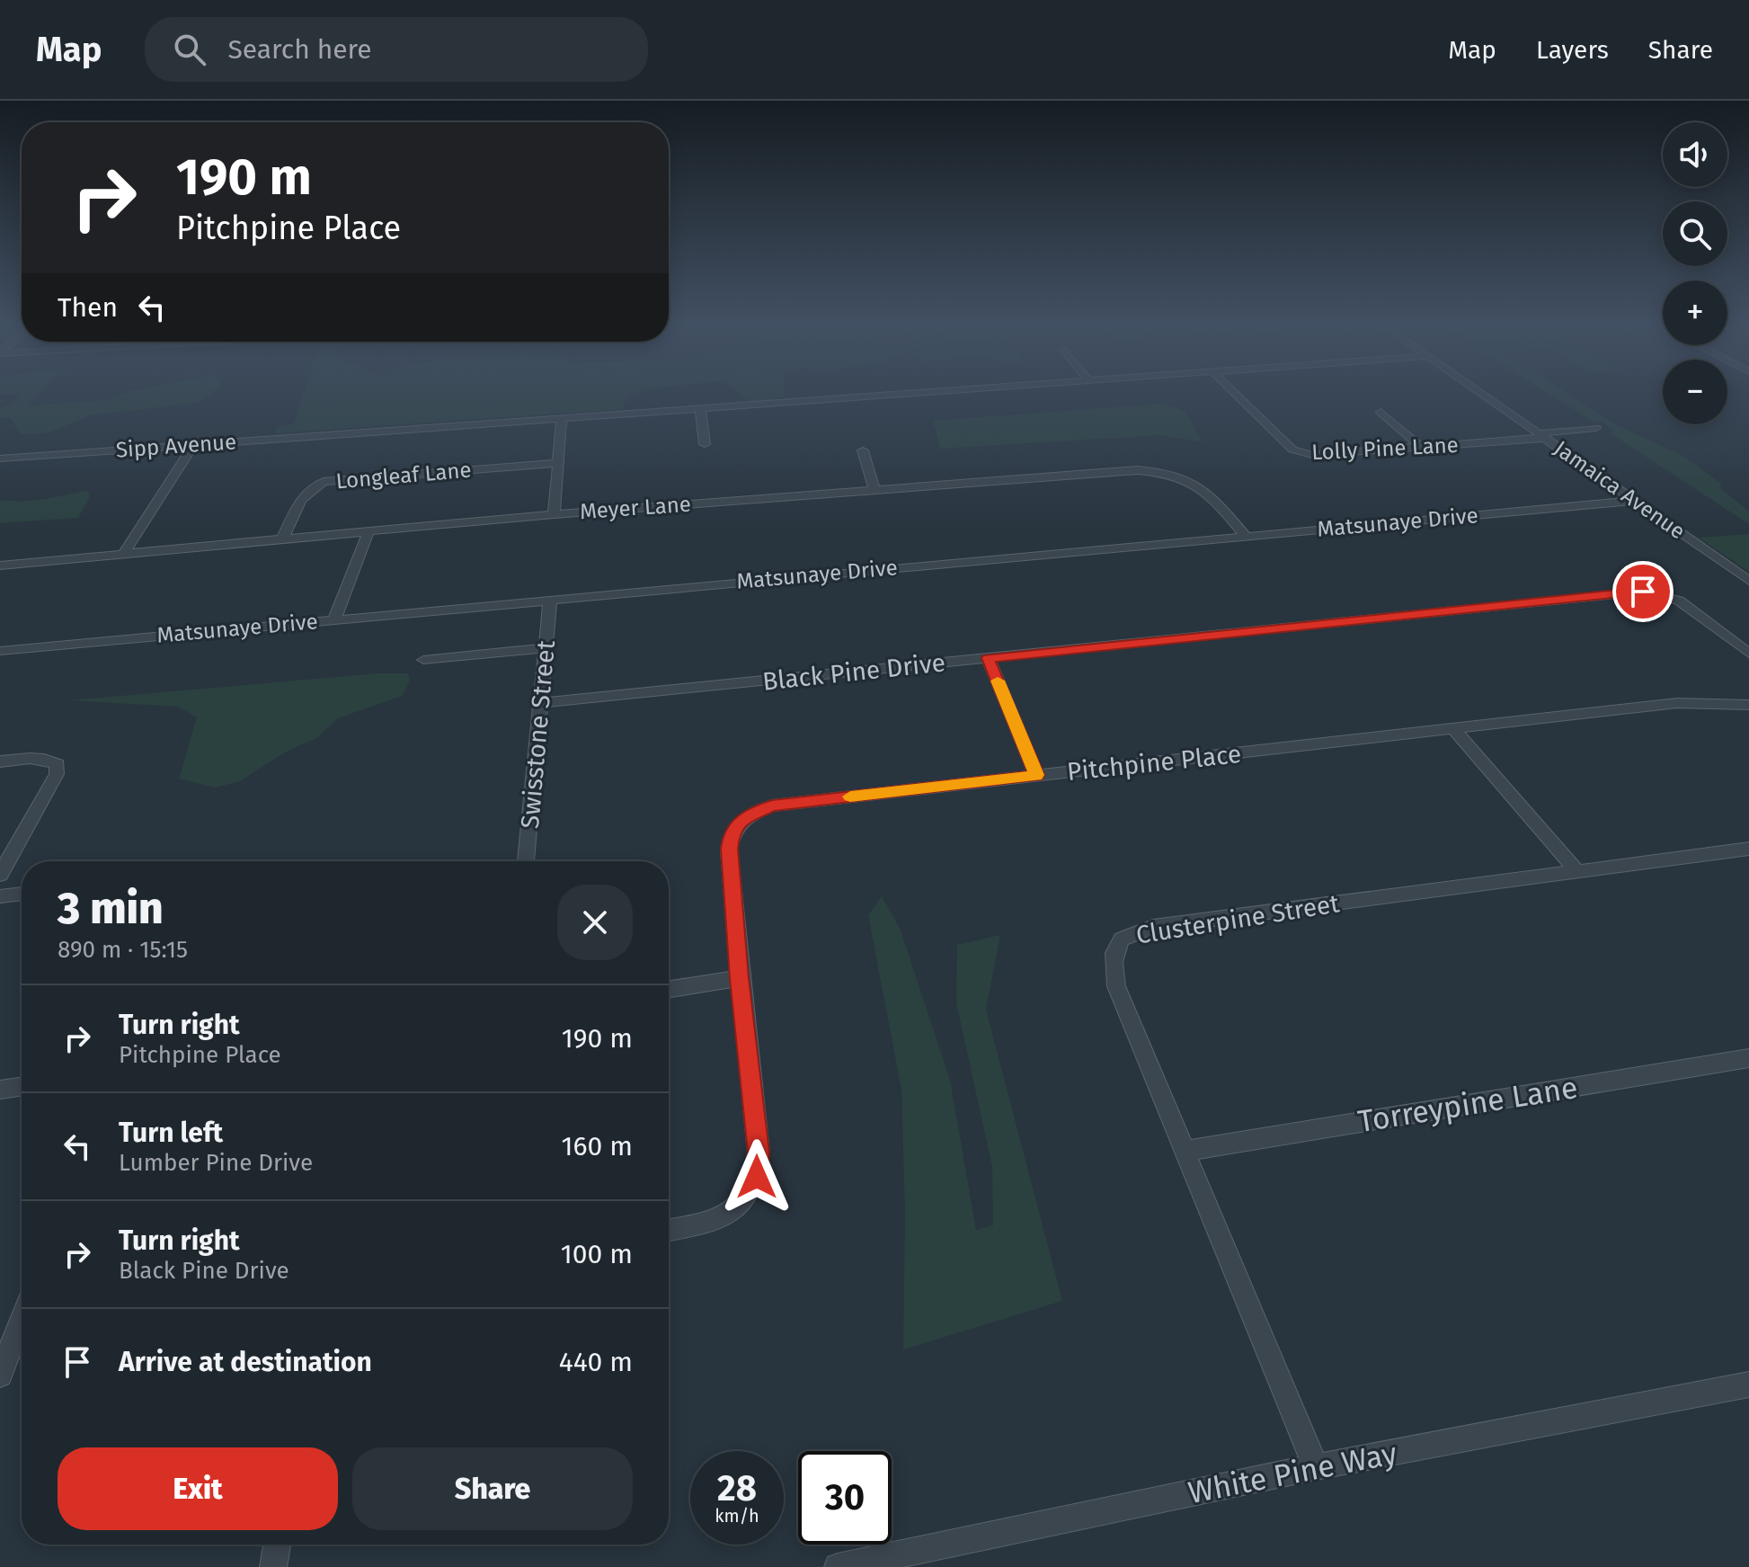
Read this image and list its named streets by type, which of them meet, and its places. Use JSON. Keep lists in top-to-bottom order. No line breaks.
{"streets":{"street":["Sipp Avenue","Lolly Pine Lane","Longleaf Lane","Jamaica Avenue","Meyer Lane","Matsunaye Drive","Black Pine Drive","Swisstone Street","Pitchpine Place","Clusterpine Street","Torreypine Lane","White Pine Way"]},"crossings":[["Lolly Pine Lane","Jamaica Avenue"],["Longleaf Lane","Meyer Lane"],["Jamaica Avenue","Matsunaye Drive"],["Meyer Lane","Matsunaye Drive"],["Matsunaye Drive","Swisstone Street"],["Black Pine Drive","Swisstone Street"],["Clusterpine Street","Torreypine Lane"],["Clusterpine Street","White Pine Way"]],"page":{"header":"Map","search":"Search here","nav":["Map","Layers","Share"],"map_buttons":["+","−"],"turn":["190 m","Pitchpine Place"],"then":"Then","heading":["3 min","890 m · 15:15"],"list":[{"name":"Turn right","note":"Pitchpine Place","value":"190 m"},{"name":"Turn left","note":"Lumber Pine Drive","value":"160 m"},{"name":"Turn right","note":"Black Pine Drive","value":"100 m"},{"name":"Arrive at destination","value":"440 m"}],"buttons":["Exit","Share"],"speed":"28 km/h","limit":"30"}}
